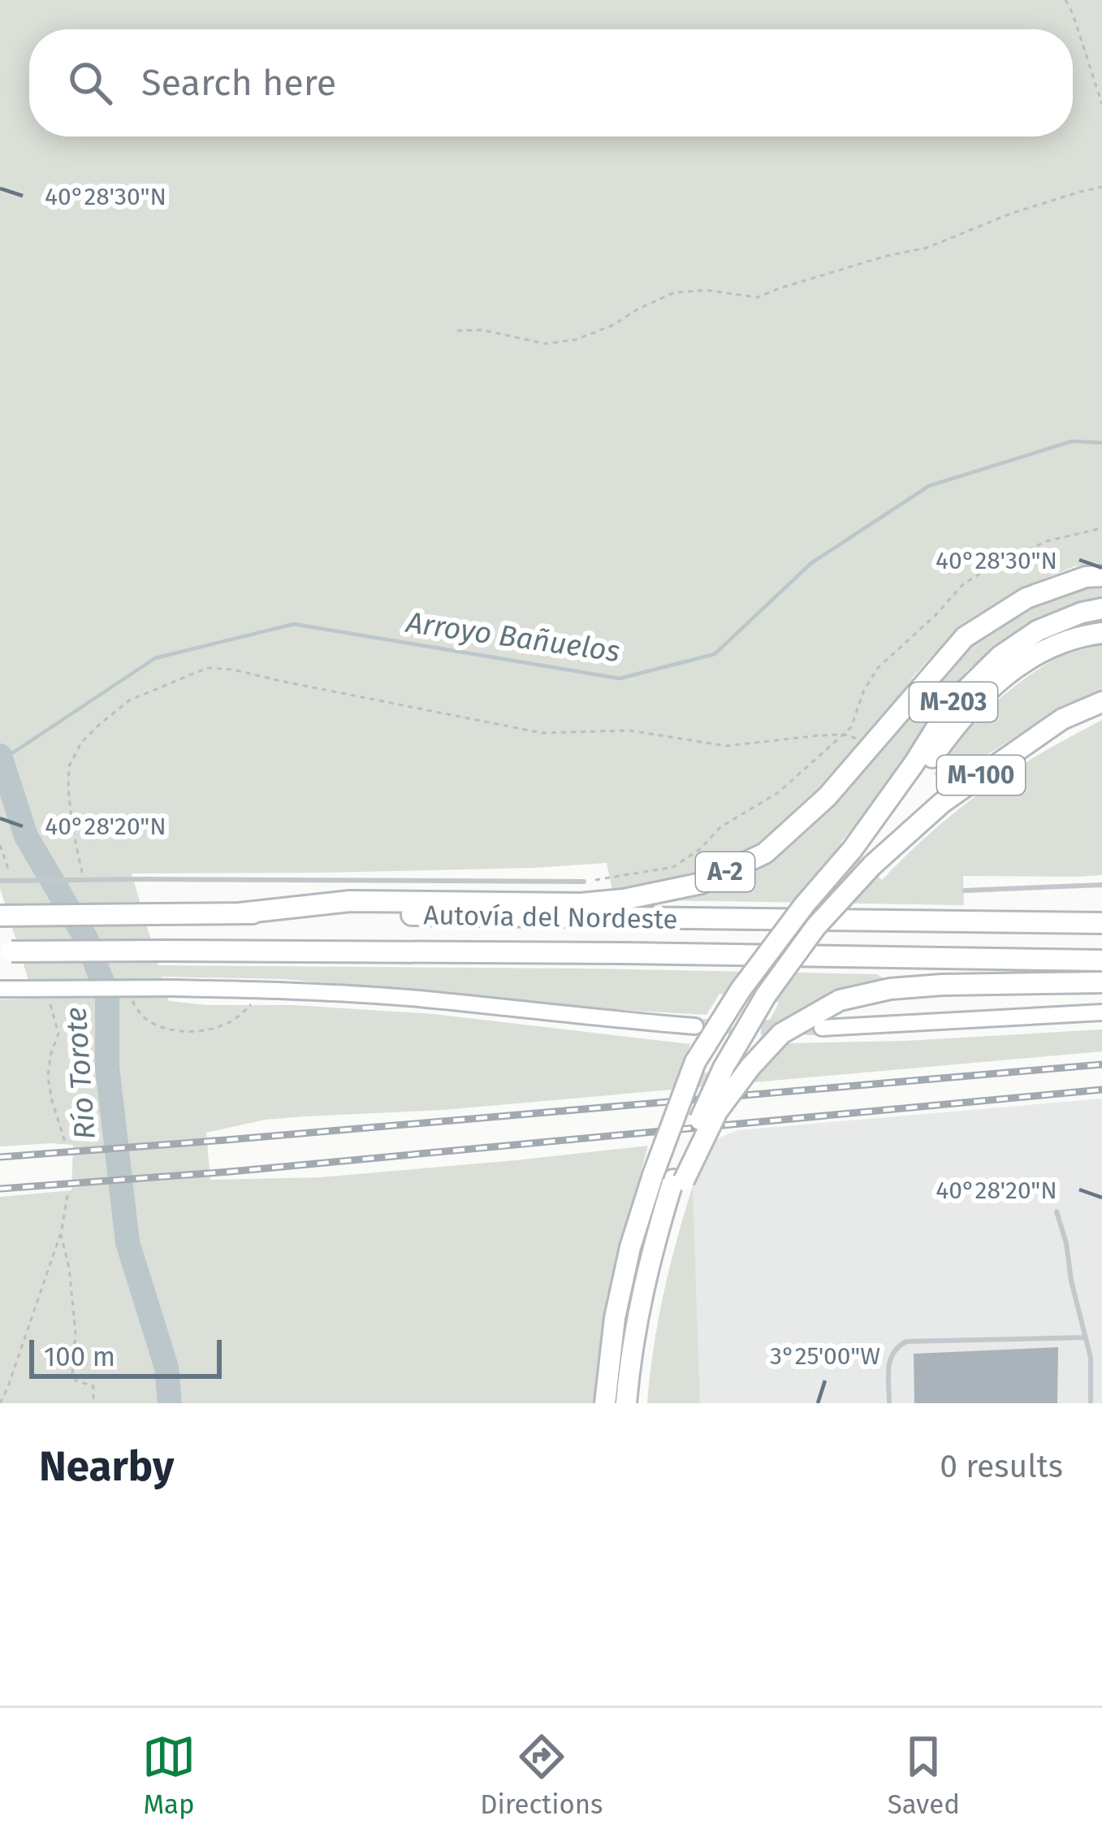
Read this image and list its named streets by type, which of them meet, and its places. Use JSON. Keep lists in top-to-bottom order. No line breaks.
{"streets":{"highway":["M-203","M-100","A-2","Autovía del Nordeste"]},"crossings":[["A-2","Autovía del Nordeste"]],"water":["Arroyo Bañuelos","Río Torote"],"scale_bar":"100 m","page":{"search":"Search here","scale":"100 m","heading":["Nearby","0 results"],"nav":["Map","Directions","Saved"]},"coordinates":["40°28'30\"N","40°28'20\"N","3°25'00\"W"]}
